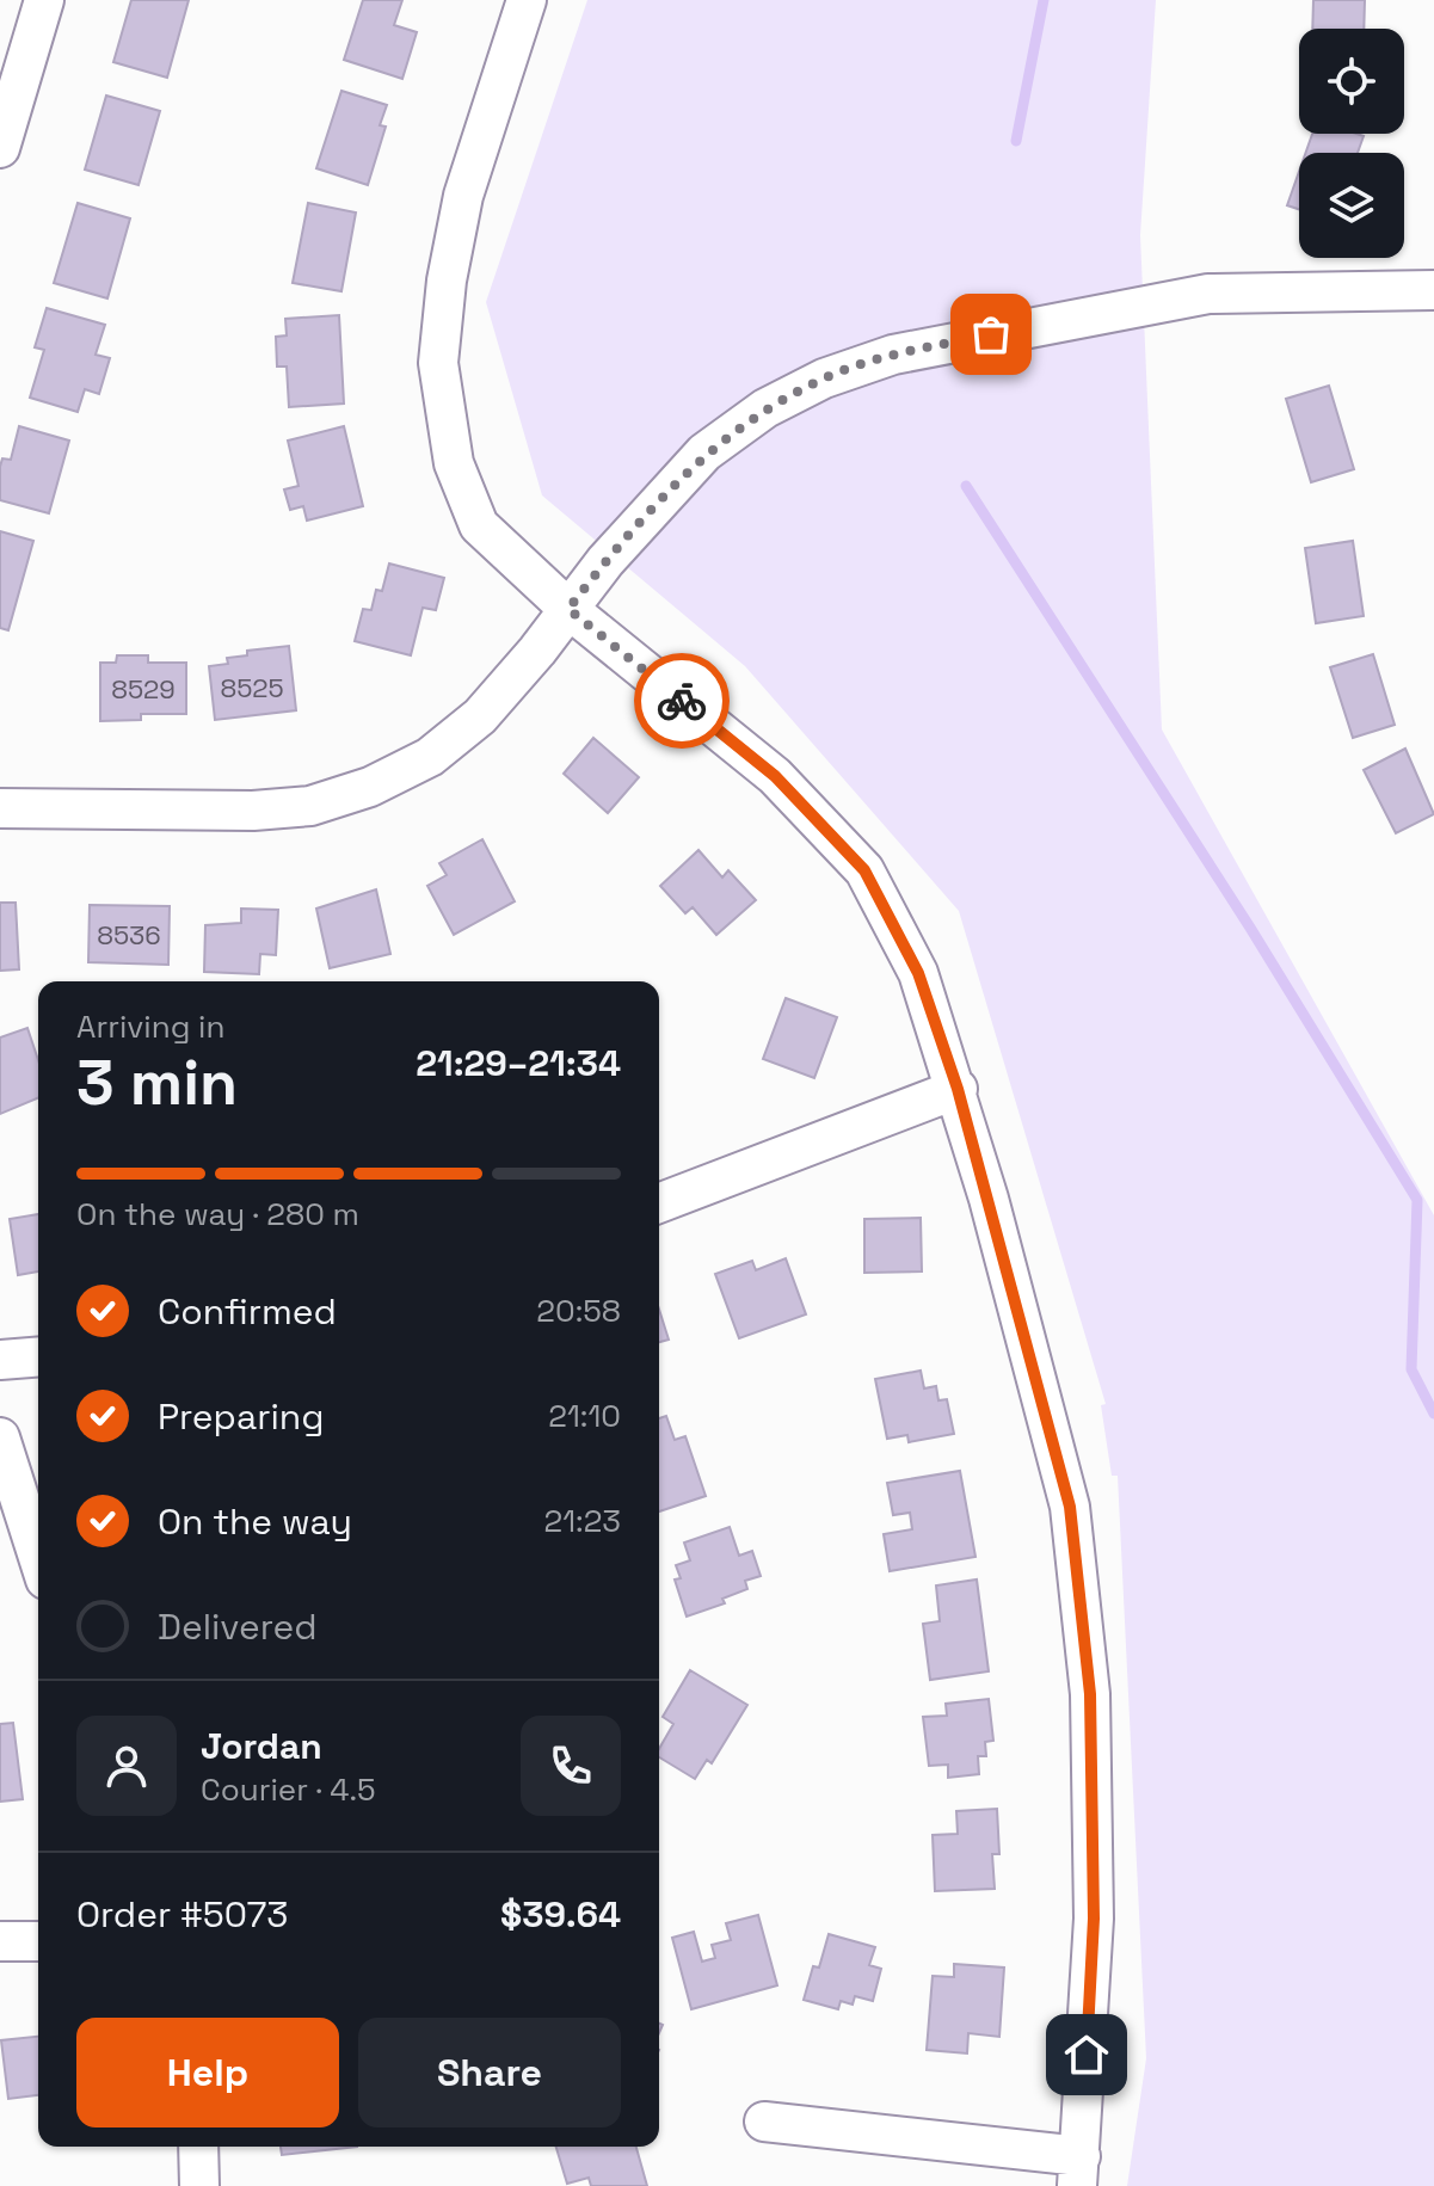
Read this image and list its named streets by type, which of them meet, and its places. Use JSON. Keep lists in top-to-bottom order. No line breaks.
{"house_numbers":["8525","8529","8536"],"page":{"heading":["3 min","Arriving in","21:29–21:34"],"panel":["Jordan","Courier · 4.5","Order #5073","$39.64"],"bar":"On the way · 280 m","list":[["Confirmed","20:58"],["Preparing","21:10"],["On the way","21:23"],"Delivered"],"buttons":["Help","Share"]}}
